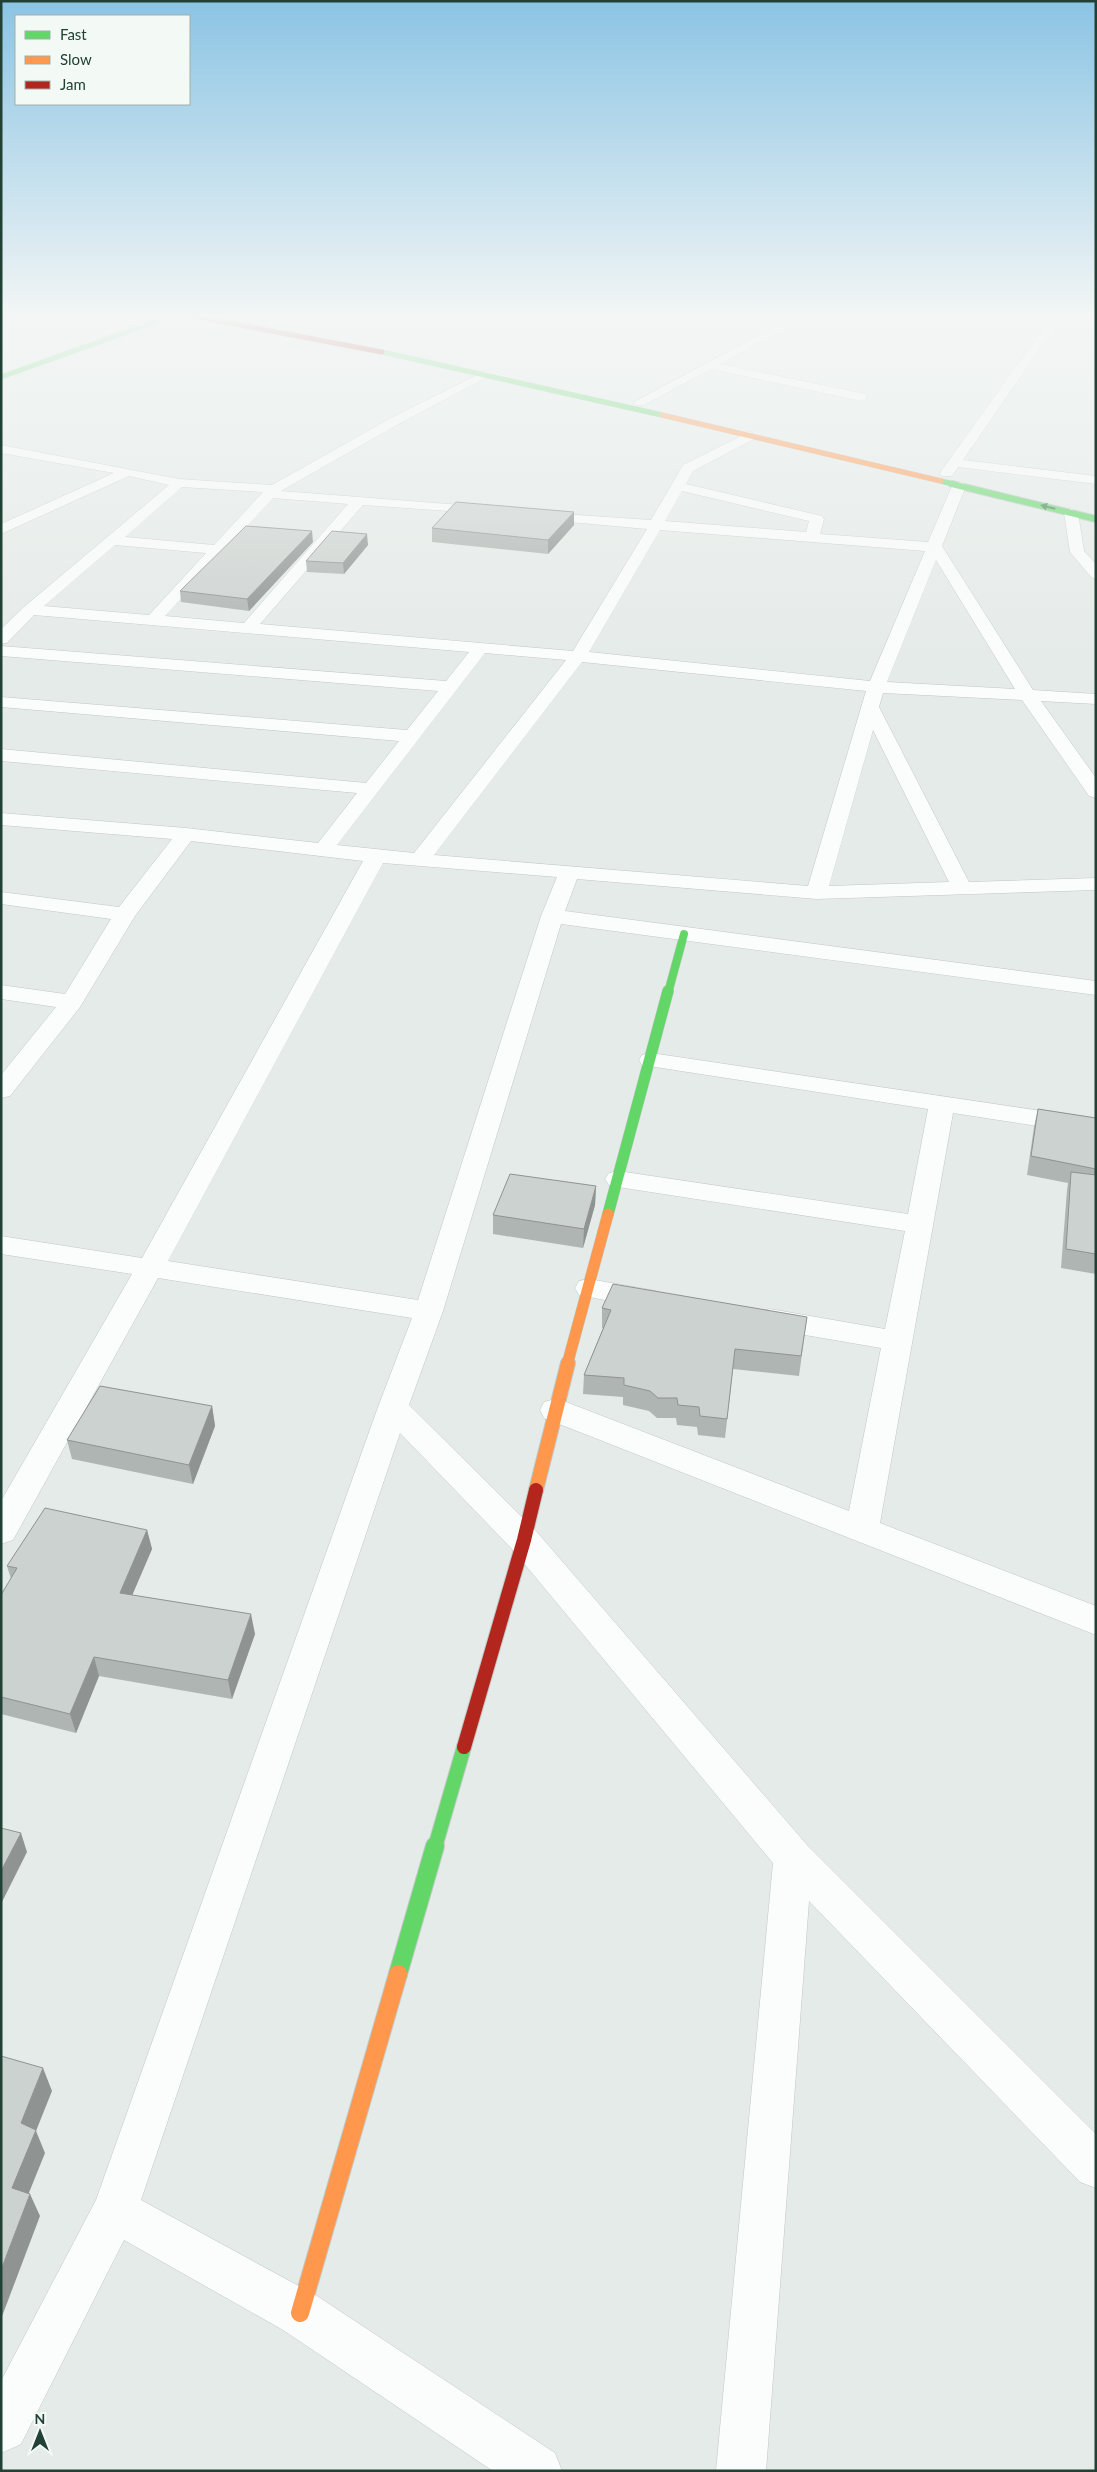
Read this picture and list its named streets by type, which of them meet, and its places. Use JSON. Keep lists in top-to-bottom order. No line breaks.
{"legend":["Fast","Slow","Jam"],"north":"top"}
